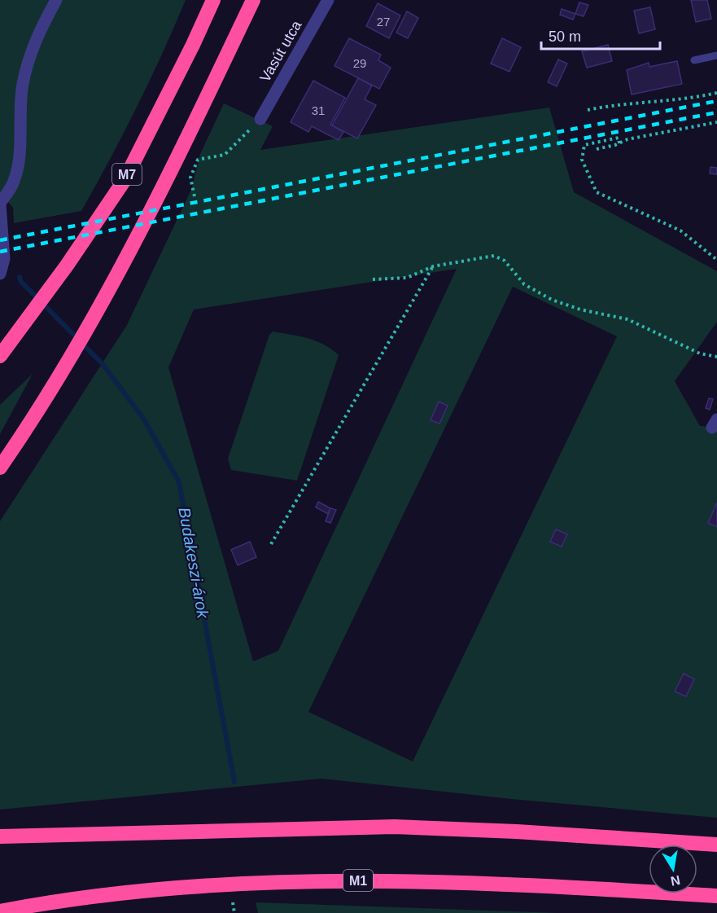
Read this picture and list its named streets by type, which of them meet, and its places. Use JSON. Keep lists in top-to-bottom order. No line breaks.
{"streets":{"highway":["M7","M1"],"street":["Vasút utca"]},"water":["Budakeszi-árok"],"house_numbers":["27","29","31"],"scale_bar":"50 m","north":"bottom"}
